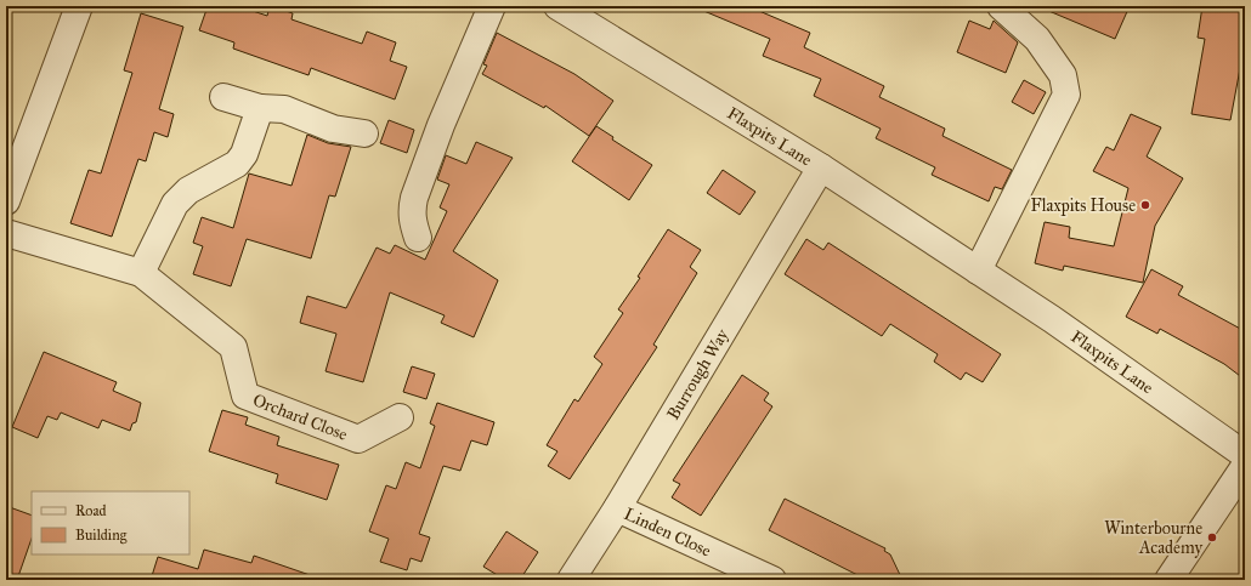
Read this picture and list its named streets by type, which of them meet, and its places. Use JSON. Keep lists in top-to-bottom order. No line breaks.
{"streets":{"street":["Flaxpits Lane","Burrough Way","Orchard Close","Linden Close"]},"crossings":[["Flaxpits Lane","Burrough Way"],["Burrough Way","Linden Close"]],"places":["Flaxpits House","Winterbourne Academy"],"legend":["Road","Building"]}
